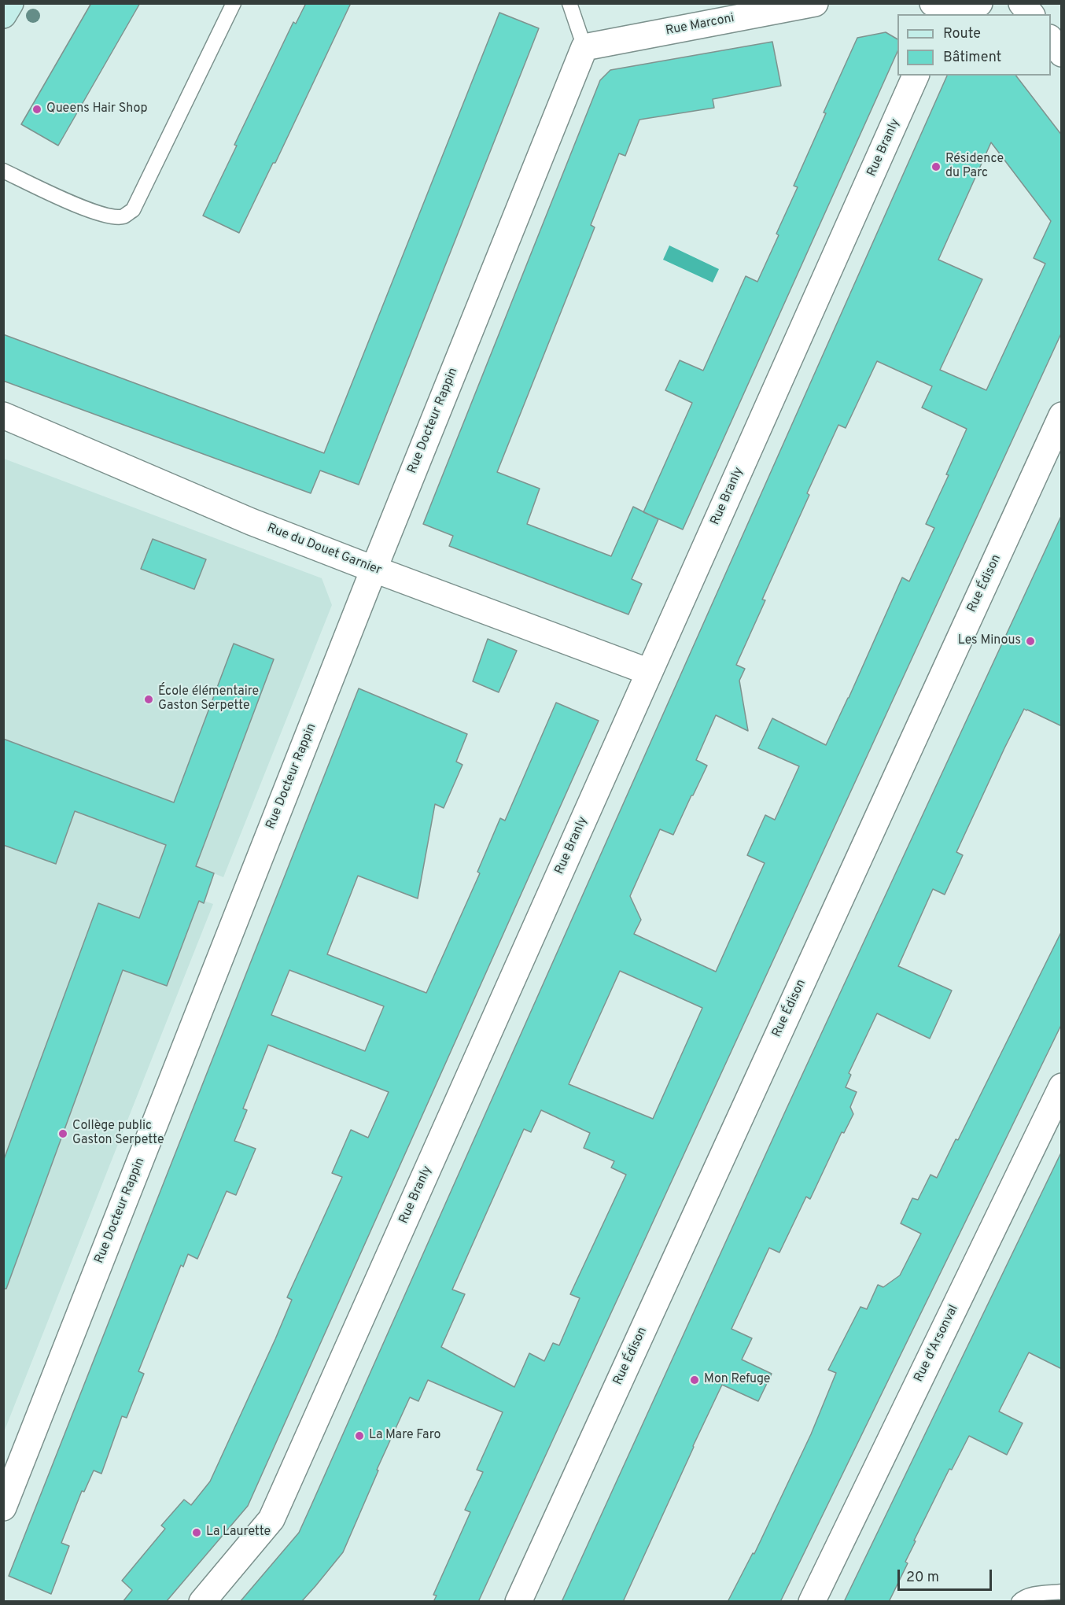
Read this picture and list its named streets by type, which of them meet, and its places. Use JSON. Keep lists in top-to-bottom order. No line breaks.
{"streets":{"street":["Rue Marconi","Rue Branly","Rue Docteur Rappin","Rue du Douet Garnier","Rue Édison","Rue d'Arsonval"]},"crossings":[["Rue Marconi","Rue Docteur Rappin"],["Rue Branly","Rue du Douet Garnier"],["Rue Docteur Rappin","Rue du Douet Garnier"]],"places":["Queens Hair Shop","Résidence du Parc","Les Minous","École élémentaire Gaston Serpette","Collège public Gaston Serpette","Mon Refuge","La Mare Faro","La Laurette"],"legend":["Route","Bâtiment"],"scale_bar":"20 m"}
